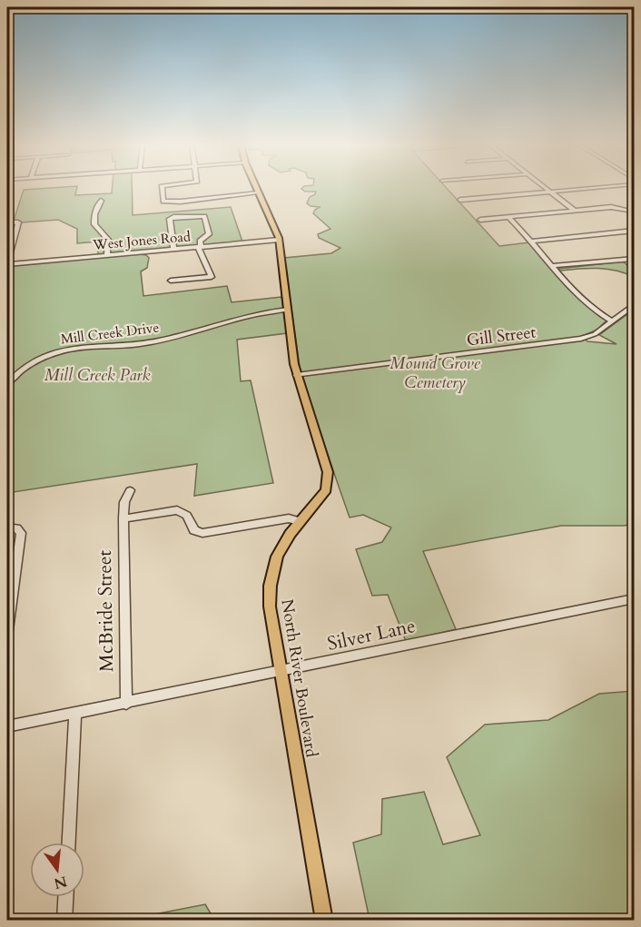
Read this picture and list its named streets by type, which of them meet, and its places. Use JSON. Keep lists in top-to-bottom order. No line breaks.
{"streets":{"main road":["North River Boulevard"],"street":["West Jones Road","Mill Creek Drive","Gill Street","McBride Street","Silver Lane"]},"crossings":[["West Jones Road","North River Boulevard"],["Mill Creek Drive","North River Boulevard"],["Gill Street","North River Boulevard"],["McBride Street","Silver Lane"],["Silver Lane","North River Boulevard"]],"parks":["Mound Grove Cemetery","Mill Creek Park"],"north":"bottom"}
